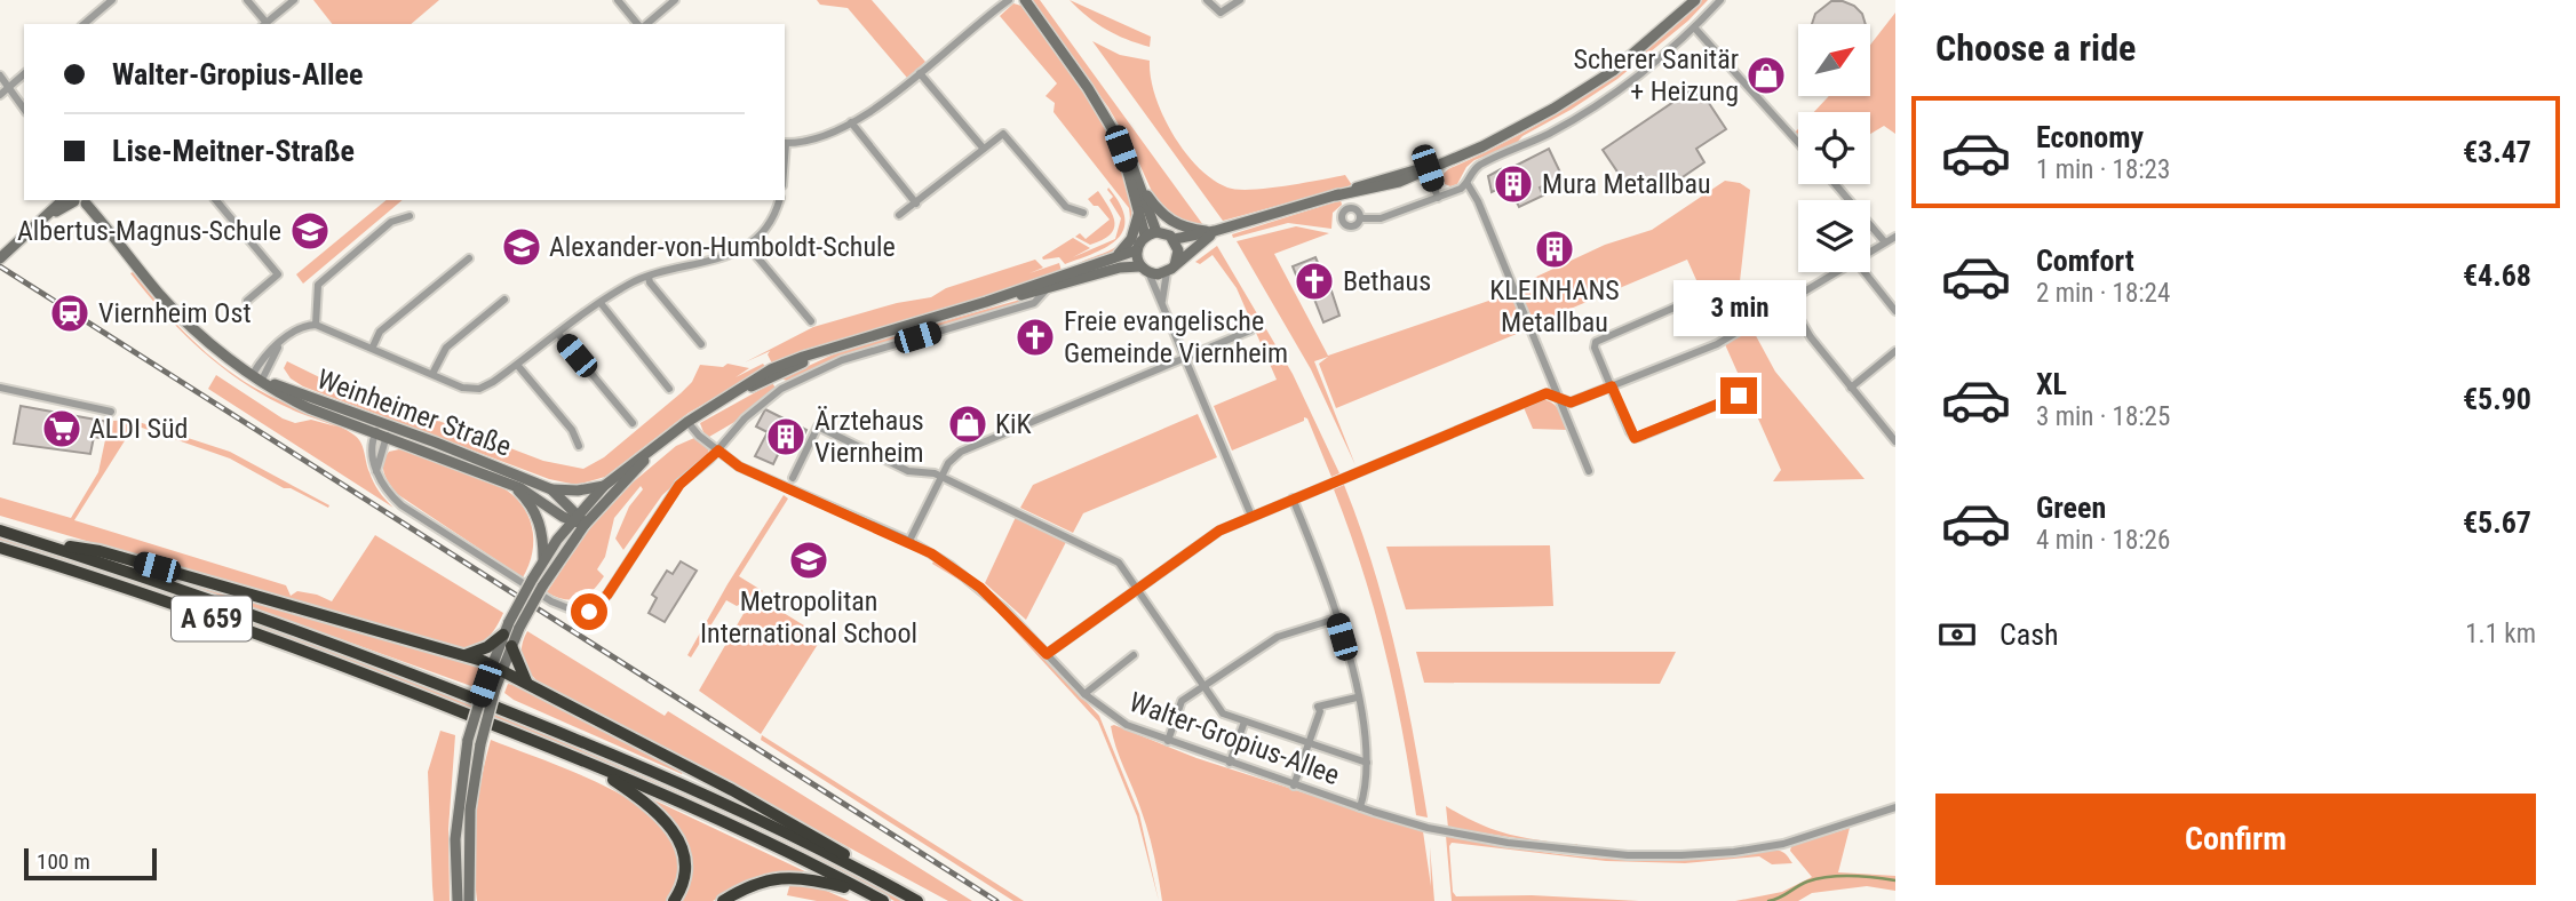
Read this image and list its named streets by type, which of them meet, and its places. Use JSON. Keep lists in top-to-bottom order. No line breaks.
{"streets":{"highway":["A 659"],"main road":["Weinheimer Straße"],"street":["Walter-Gropius-Allee"]},"places":{"shop":["Scherer Sanitär + Heizung","KiK"],"building":["Mura Metallbau","KLEINHANS Metallbau","Ärztehaus Viernheim"],"school or university":["Albertus-Magnus-Schule","Alexander-von-Humboldt-Schule","Metropolitan International School"],"church":["Bethaus","Freie evangelische Gemeinde Viernheim"],"station":["Viernheim Ost"],"supermarket":["ALDI Süd"]},"scale_bar":"100 m","north":"top right","page":{"heading":"Choose a ride","banner":["Walter-Gropius-Allee","Lise-Meitner-Straße"],"list":[{"name":"Economy","note":"1 min · 18:23","value":"€3.47"},{"name":"Comfort","note":"2 min · 18:24","value":"€4.68"},{"name":"XL","note":"3 min · 18:25","value":"€5.90"},{"name":"Green","note":"4 min · 18:26","value":"€5.67"}],"bubble":"3 min","pay":["Cash","1.1 km"],"buttons":"Confirm","scale":"100 m"}}
